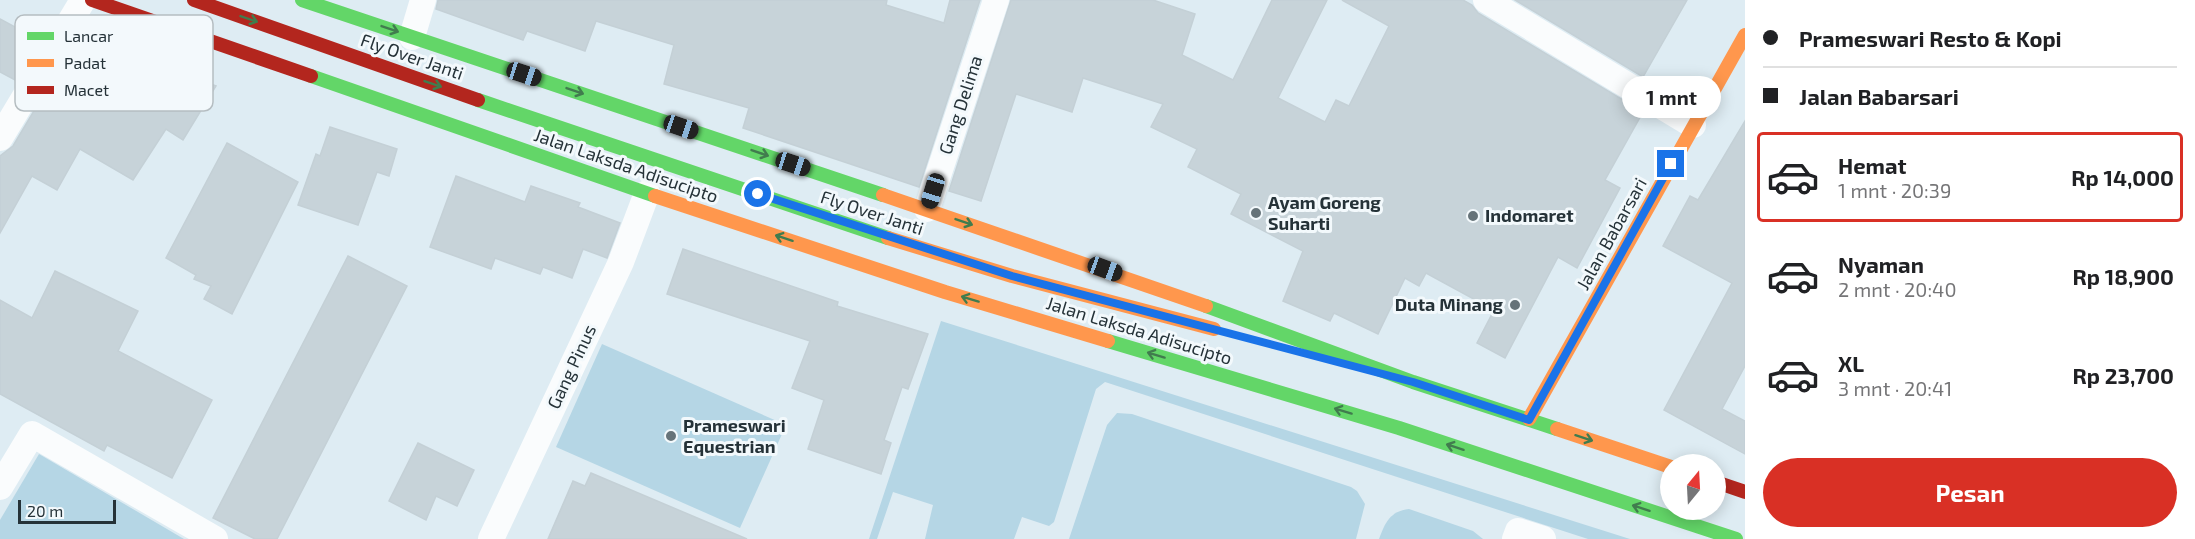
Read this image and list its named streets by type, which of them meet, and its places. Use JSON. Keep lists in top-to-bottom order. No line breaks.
{"streets":{"main road":["Fly Over Janti","Jalan Laksda Adisucipto","Jalan Babarsari"],"street":["Gang Delima","Gang Pinus"]},"crossings":[["Jalan Laksda Adisucipto","Gang Pinus"]],"places":["Ayam Goreng Suharti","Indomaret","Duta Minang","Prameswari Equestrian"],"legend":["Lancar","Padat","Macet"],"scale_bar":"20 m","north":"top","page":{"banner":["Prameswari Resto & Kopi","Jalan Babarsari"],"bubble":"1 mnt","list":[{"name":"Hemat","note":"1 mnt · 20:39","value":"Rp 14,000"},{"name":"Nyaman","note":"2 mnt · 20:40","value":"Rp 18,900"},{"name":"XL","note":"3 mnt · 20:41","value":"Rp 23,700"}],"buttons":"Pesan","scale":"20 m"}}
